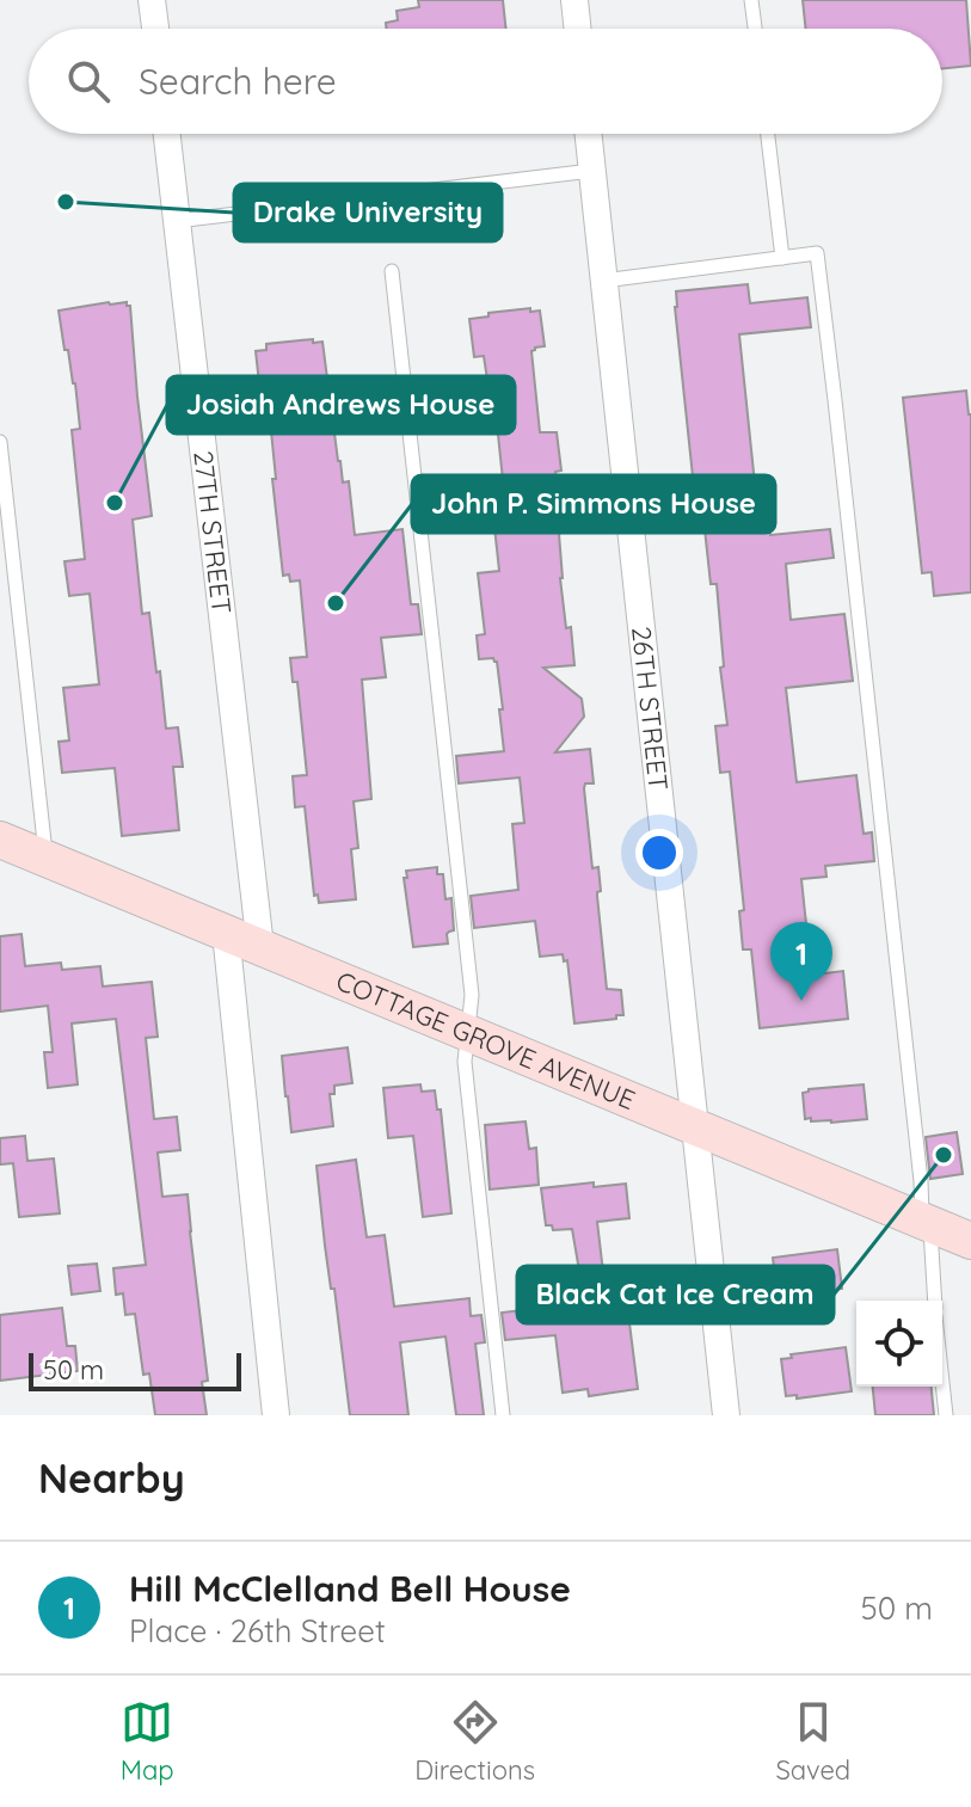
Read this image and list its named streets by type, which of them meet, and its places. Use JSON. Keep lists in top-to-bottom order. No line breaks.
{"streets":{"street":["27TH STREET","26TH STREET","COTTAGE GROVE AVENUE"]},"crossings":[["27TH STREET","COTTAGE GROVE AVENUE"],["26TH STREET","COTTAGE GROVE AVENUE"]],"places":["Drake University","Josiah Andrews House","John P. Simmons House","Black Cat Ice Cream"],"scale_bar":"50 m","page":{"search":"Search here","pins":"1","scale":"50 m","heading":"Nearby","list":[{"mark":"1","name":"Hill McClelland Bell House","note":"Place · 26th Street","value":"50 m"}],"nav":["Map","Directions","Saved"]}}
